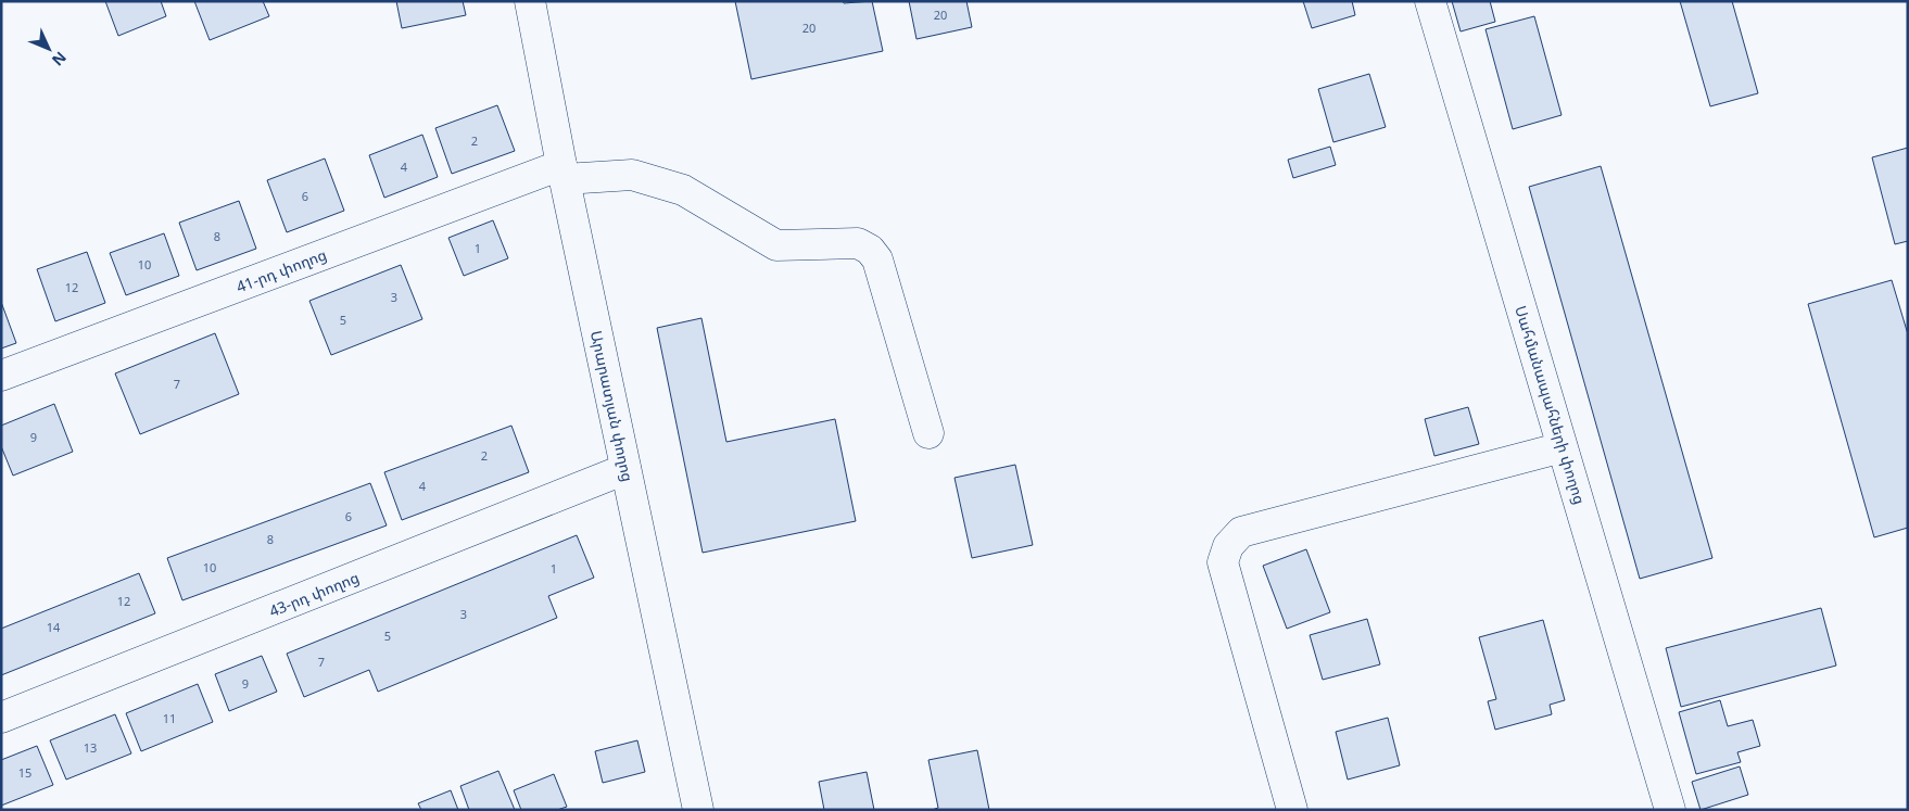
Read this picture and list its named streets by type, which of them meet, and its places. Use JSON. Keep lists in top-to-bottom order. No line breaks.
{"streets":{"street":["41-րդ փողոց","Սահմանապահների փողոց","Արարատյան փողոց","43-րդ փողոց"]},"crossings":[["41-րդ փողոց","Արարատյան փողոց"],["Արարատյան փողոց","43-րդ փողոց"]],"house_numbers":["20","20","2","4","6","8","1","10","12","3","5","7","9","2","4","6","8","10","1","12","3","14","5","7","9","11","13","15"],"north":"bottom right"}
